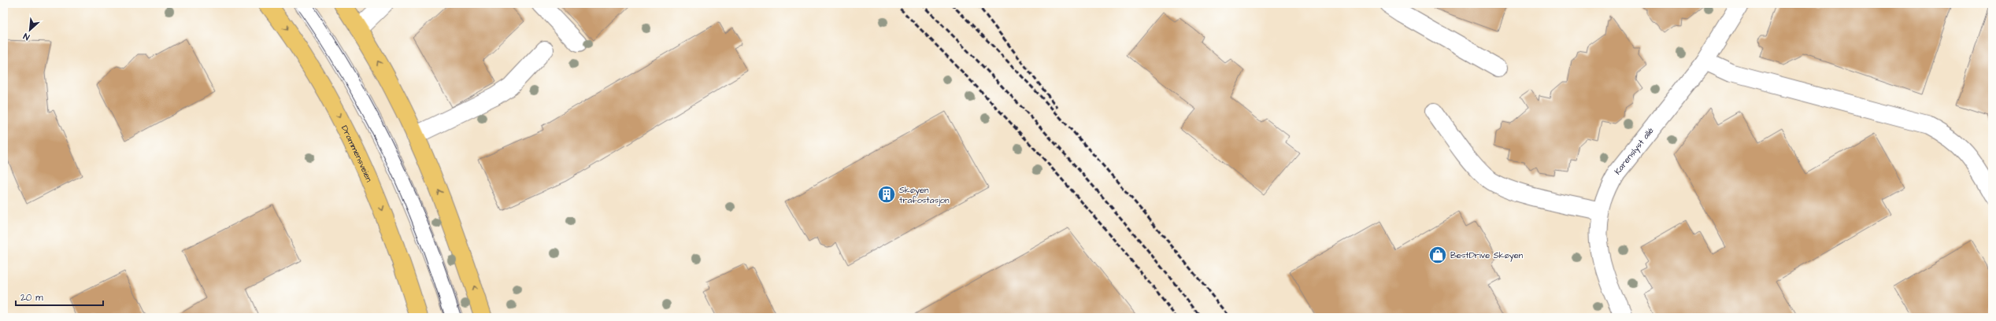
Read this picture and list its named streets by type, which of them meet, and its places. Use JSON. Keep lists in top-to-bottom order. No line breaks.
{"streets":{"main road":["Drammensveien"],"street":["Karenslyst allé"]},"places":{"building":["Skøyen trafostasjon"],"shop":["BestDrive Skøyen"]},"scale_bar":"20 m","north":"bottom left"}
